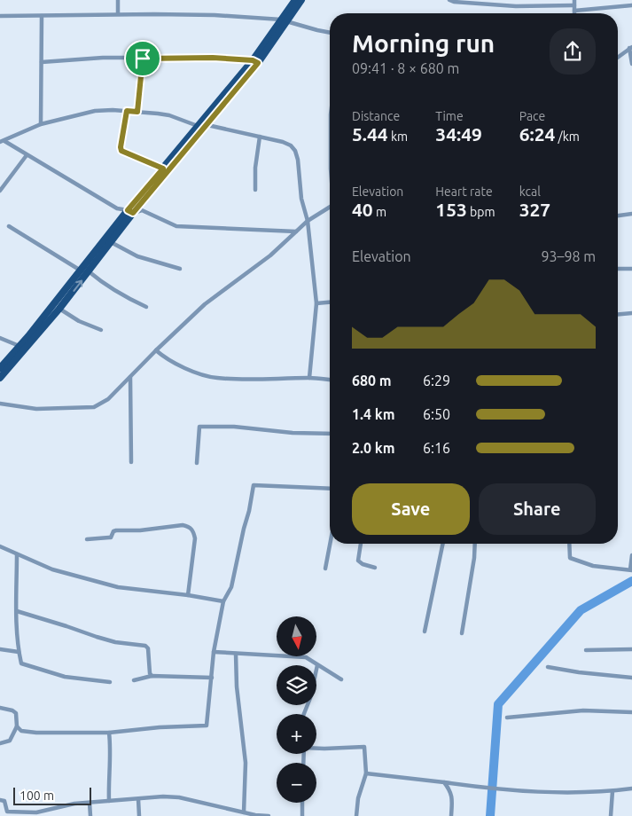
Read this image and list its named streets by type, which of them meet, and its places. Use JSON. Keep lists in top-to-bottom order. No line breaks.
{"scale_bar":"100 m","north":"bottom","page":{"heading":["Morning run","09:41 · 8 × 680 m"],"stats":[["Distance","5.44 km"],["Time","34:49"],["Pace","6:24 /km"],["Elevation","40 m"],["Heart rate","153 bpm"],["kcal","327"]],"chart":["Elevation","93–98 m"],"list":[{"name":"680 m","note":"6:29"},{"name":"1.4 km","note":"6:50"},{"name":"2.0 km","note":"6:16"}],"buttons":["Save","Share"],"map_buttons":["+","−"],"scale":"100 m"}}
